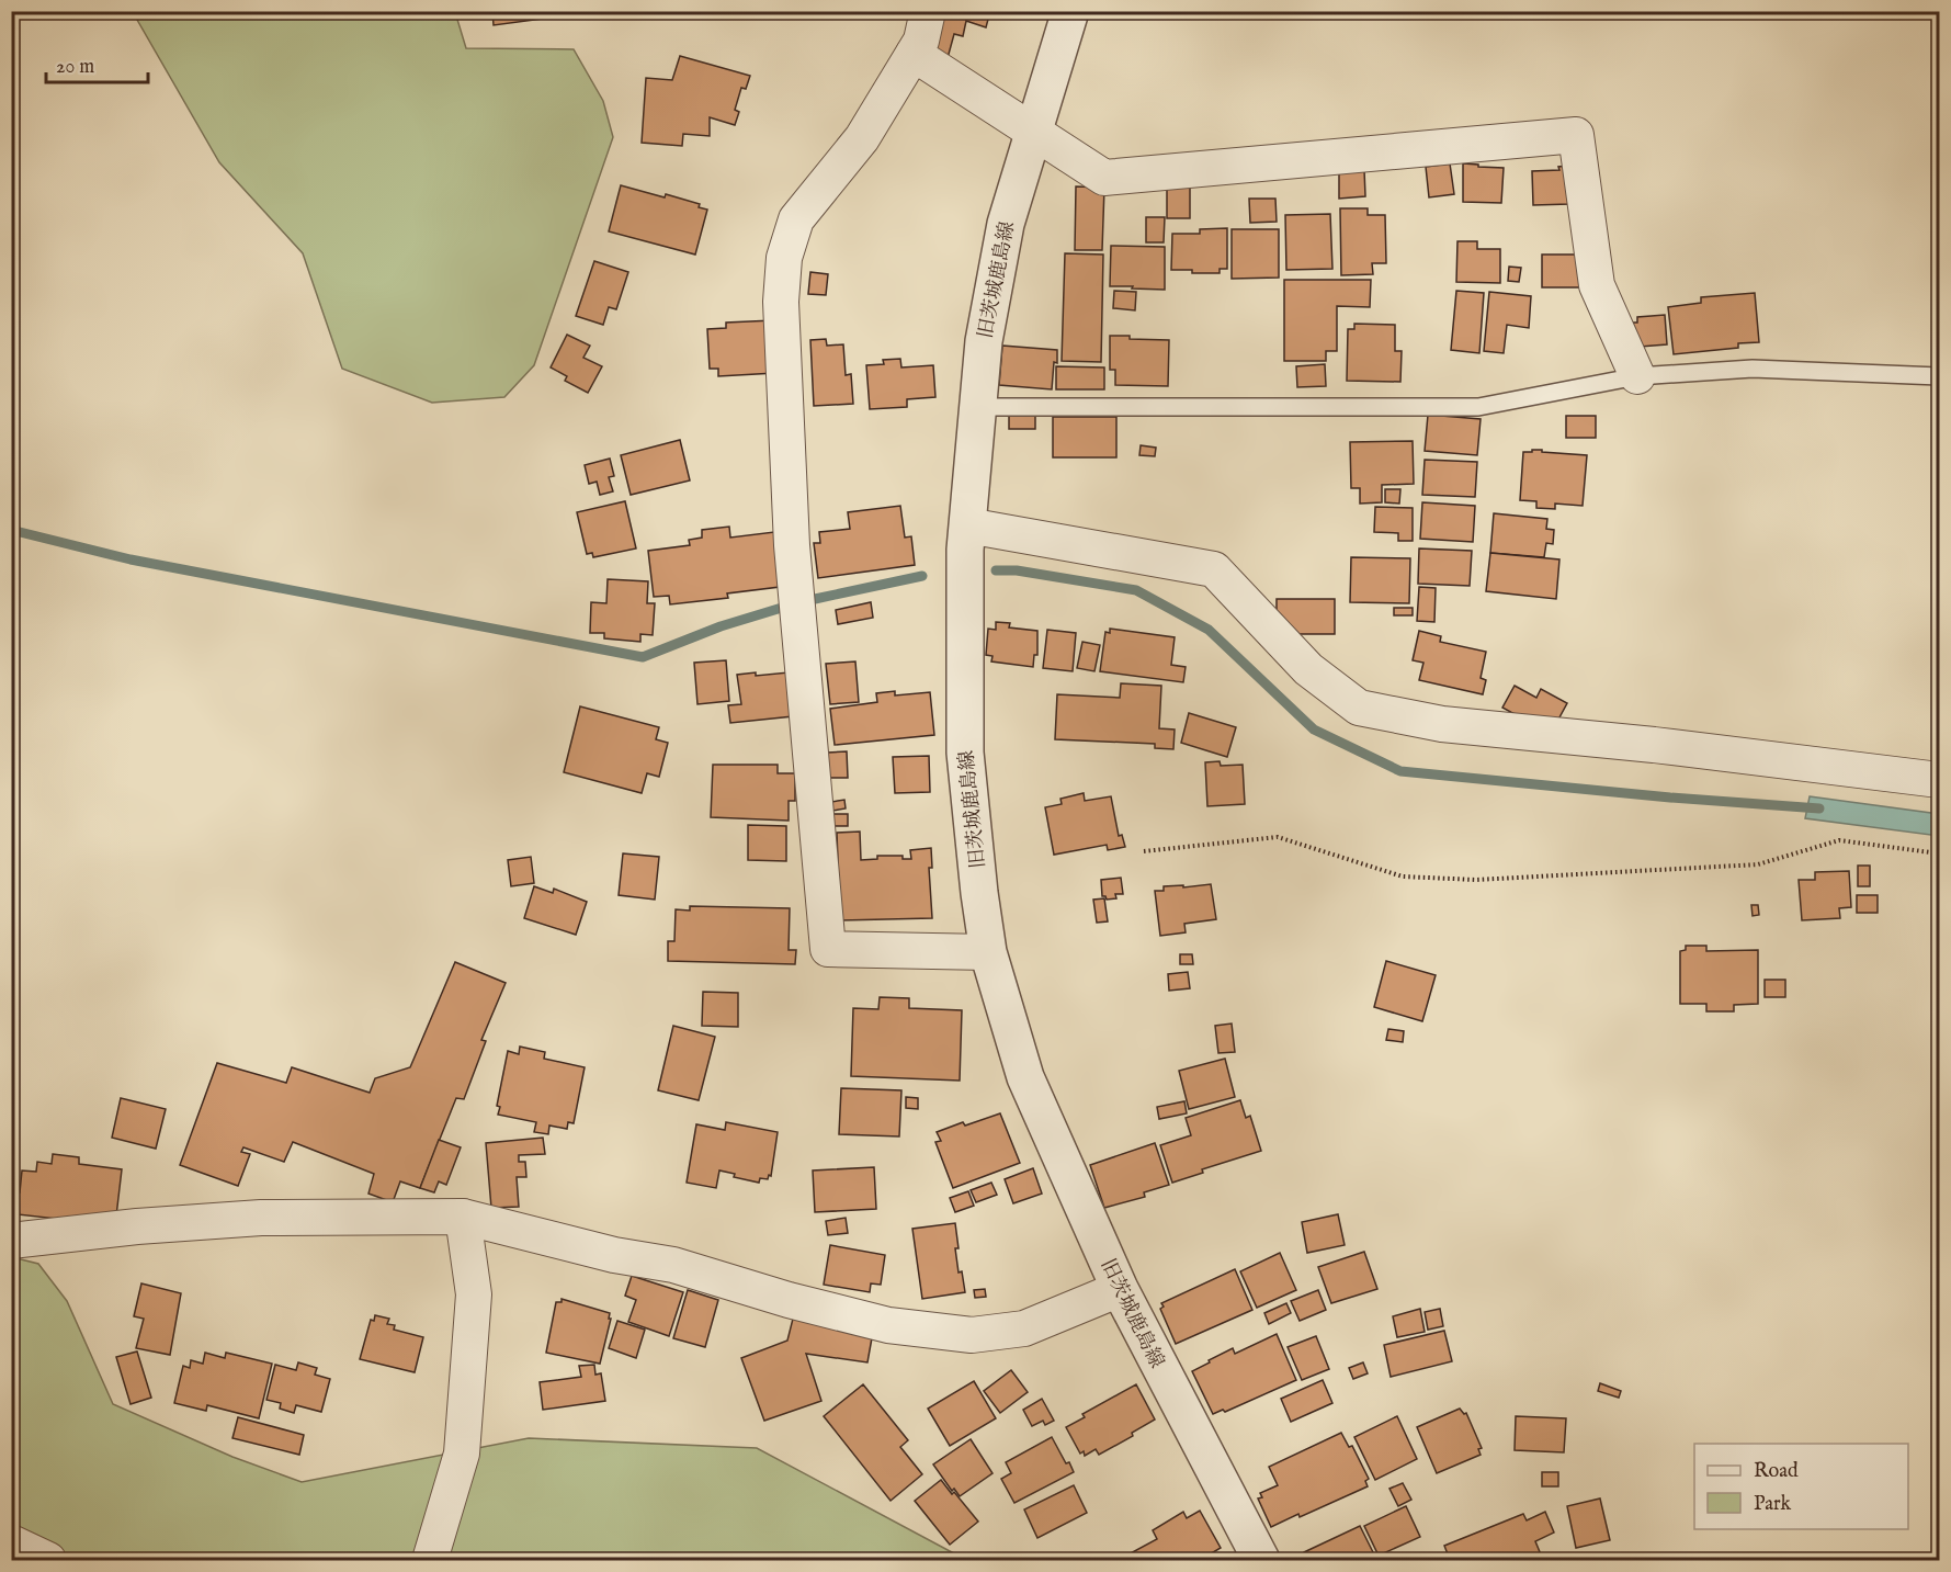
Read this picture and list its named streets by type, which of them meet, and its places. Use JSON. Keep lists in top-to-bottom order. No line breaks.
{"streets":{"street":["旧茨城鹿島線"]},"legend":["Road","Park"],"scale_bar":"20 m"}
